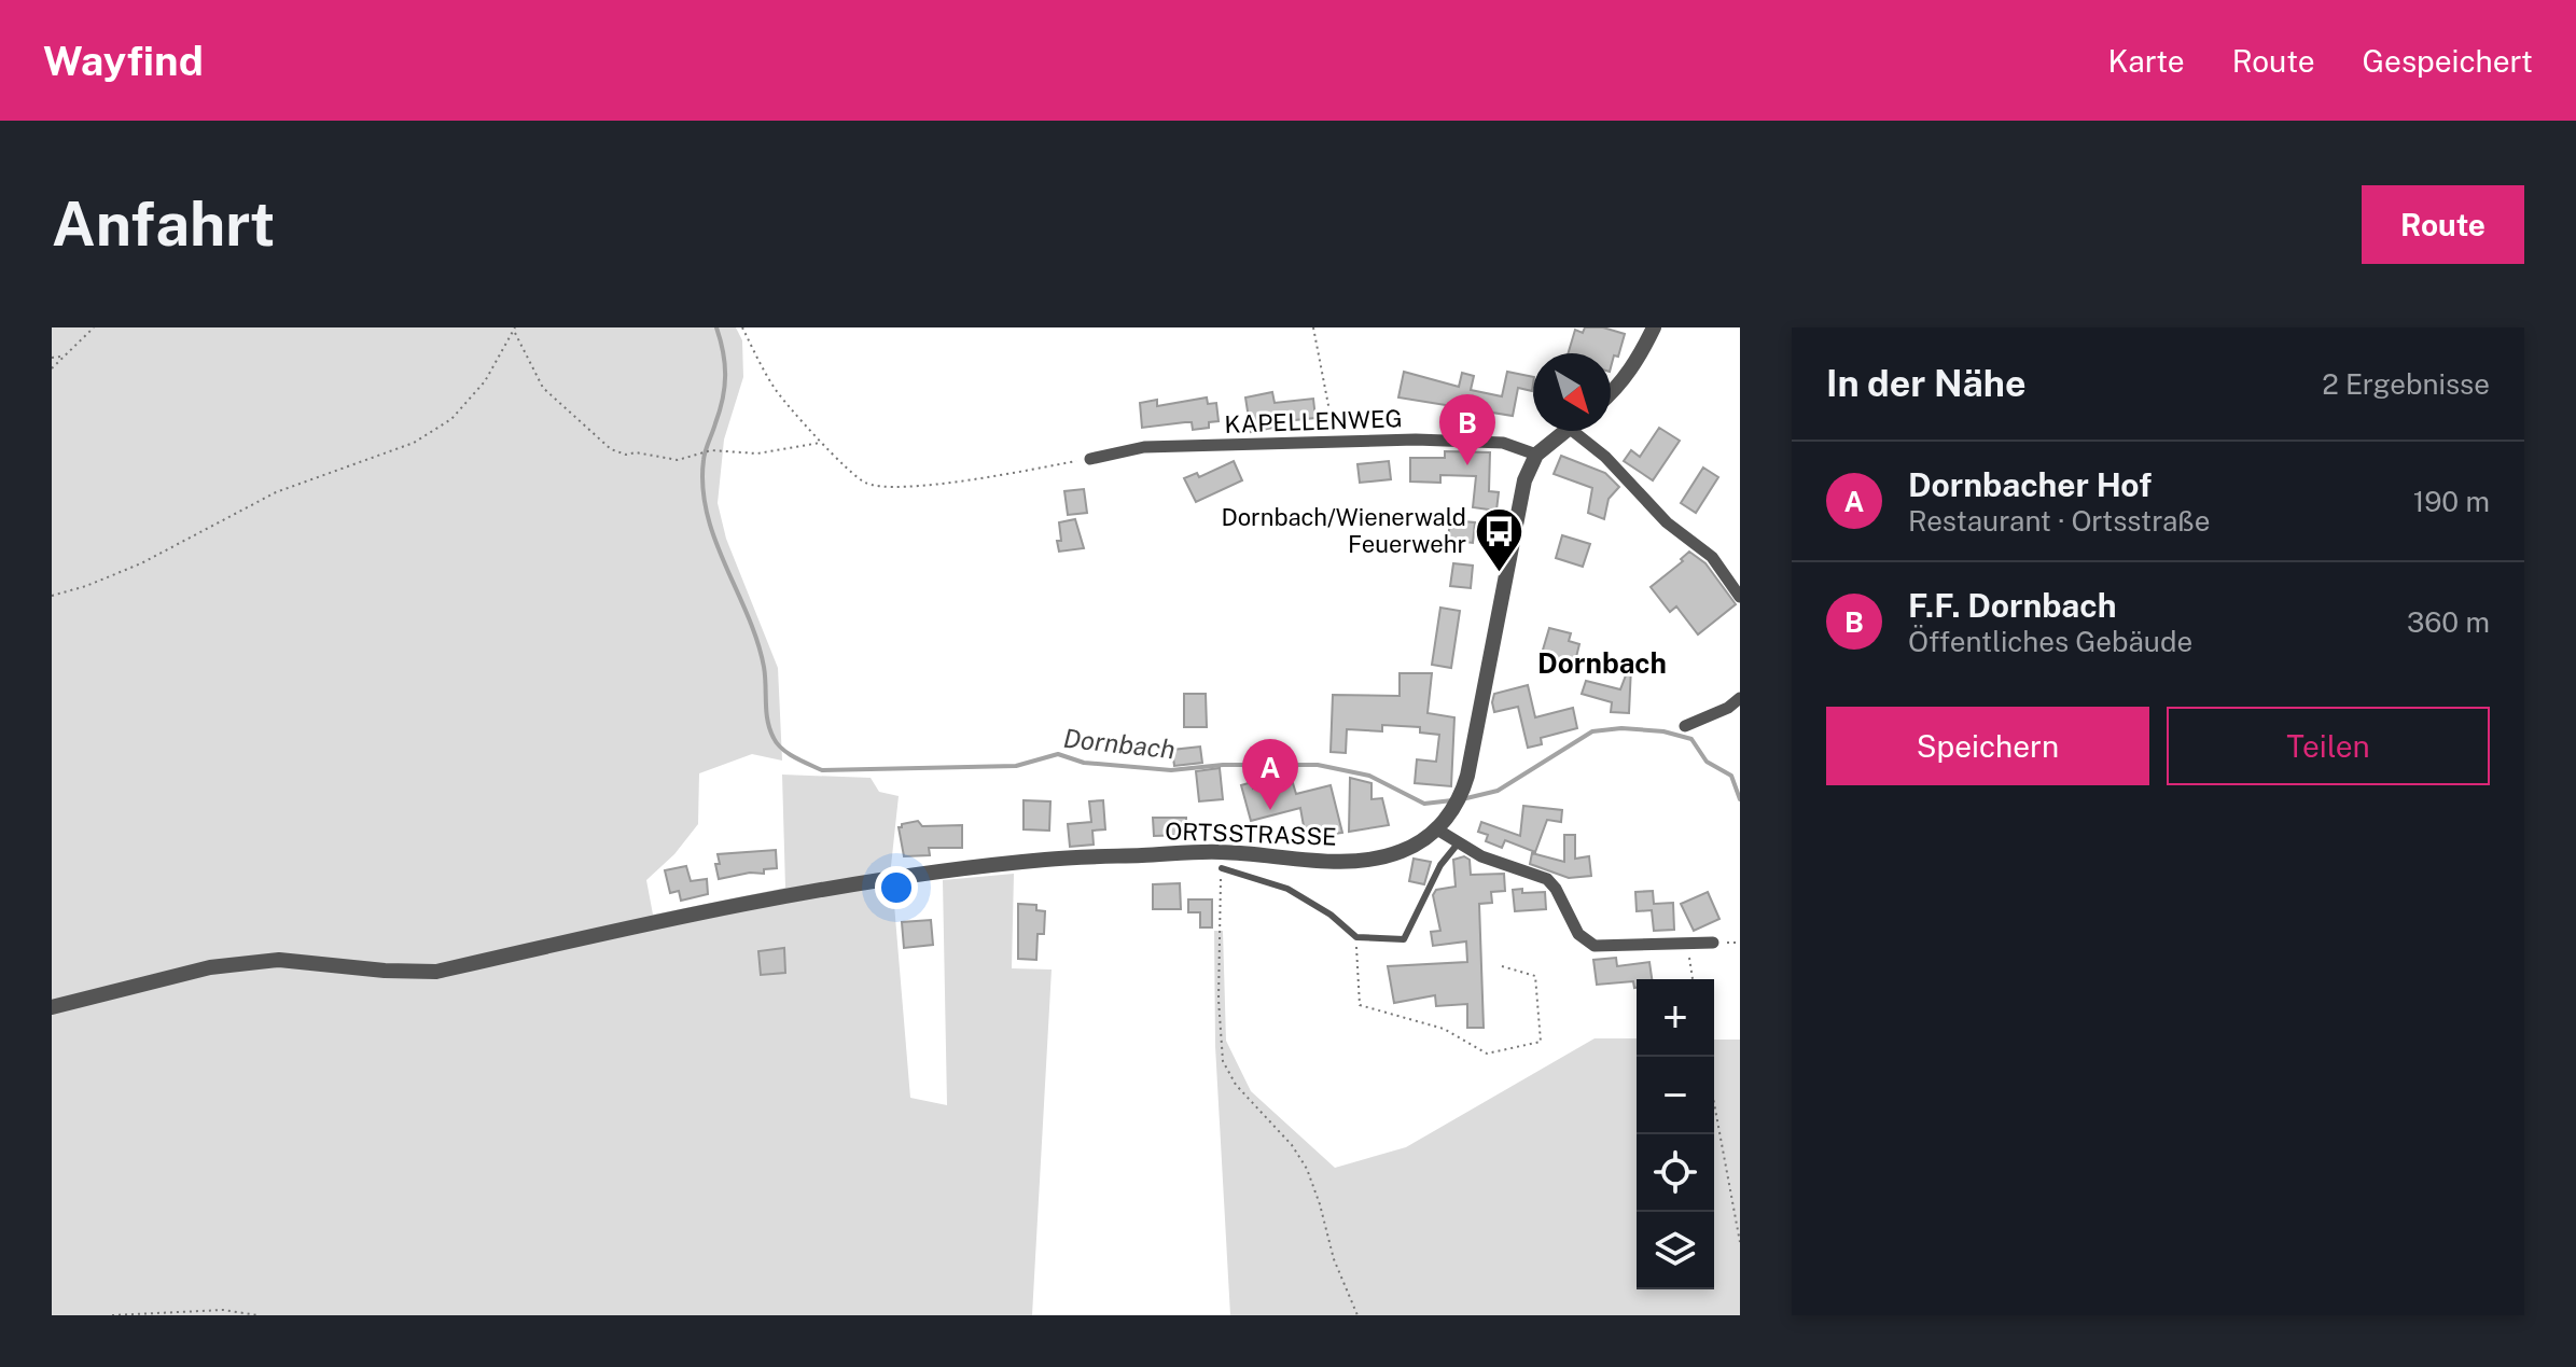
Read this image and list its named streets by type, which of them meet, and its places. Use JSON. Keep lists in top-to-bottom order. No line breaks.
{"streets":{"street":["KAPELLENWEG","ORTSSTRASSE"]},"crossings":[["KAPELLENWEG","ORTSSTRASSE"]],"districts":["Dornbach"],"water":["Dornbach"],"places":{"bus stop":["Dornbach/Wienerwald Feuerwehr"]},"north":"bottom right","page":{"header":"Wayfind","nav":["Karte","Route","Gespeichert"],"buttons":["Route",["Speichern","Teilen"]],"title":"Anfahrt","heading":["In der Nähe","2 Ergebnisse"],"pins":["B","A"],"list":[{"mark":"A","name":"Dornbacher Hof","note":"Restaurant · Ortsstraße","value":"190 m"},{"mark":"B","name":"F.F. Dornbach","note":"Öffentliches Gebäude","value":"360 m"}],"map_buttons":["+","−"]}}
